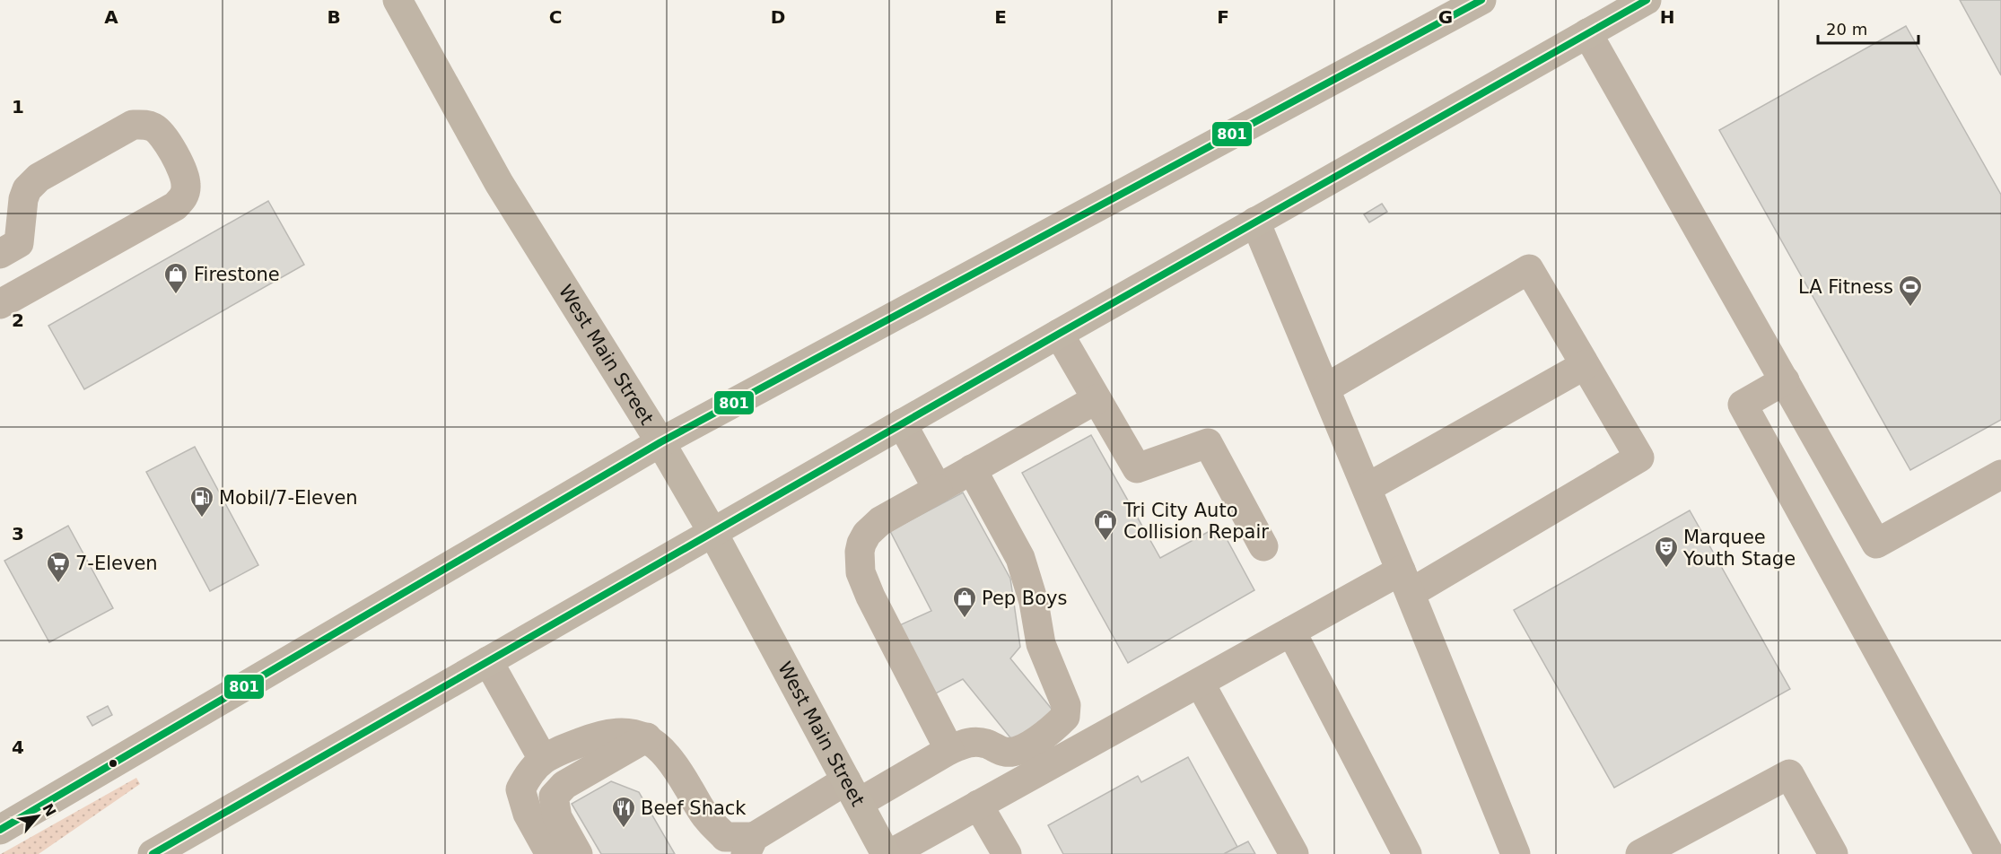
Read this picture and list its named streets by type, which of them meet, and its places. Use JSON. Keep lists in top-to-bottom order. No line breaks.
{"streets":{"main road":["West Main Street"]},"places":{"shop":["Firestone","Tri City Auto Collision Repair","Pep Boys"],"sports":["LA Fitness"],"fuel station":["Mobil/7-Eleven"],"theatre":["Marquee Youth Stage"],"supermarket":["7-Eleven"],"restaurant":["Beef Shack"]},"lines":["transit line 801"],"scale_bar":"20 m","north":"top right","grid":{"columns":["A","B","C","D","E","F","G","H"],"rows":["1","2","3","4"]}}
